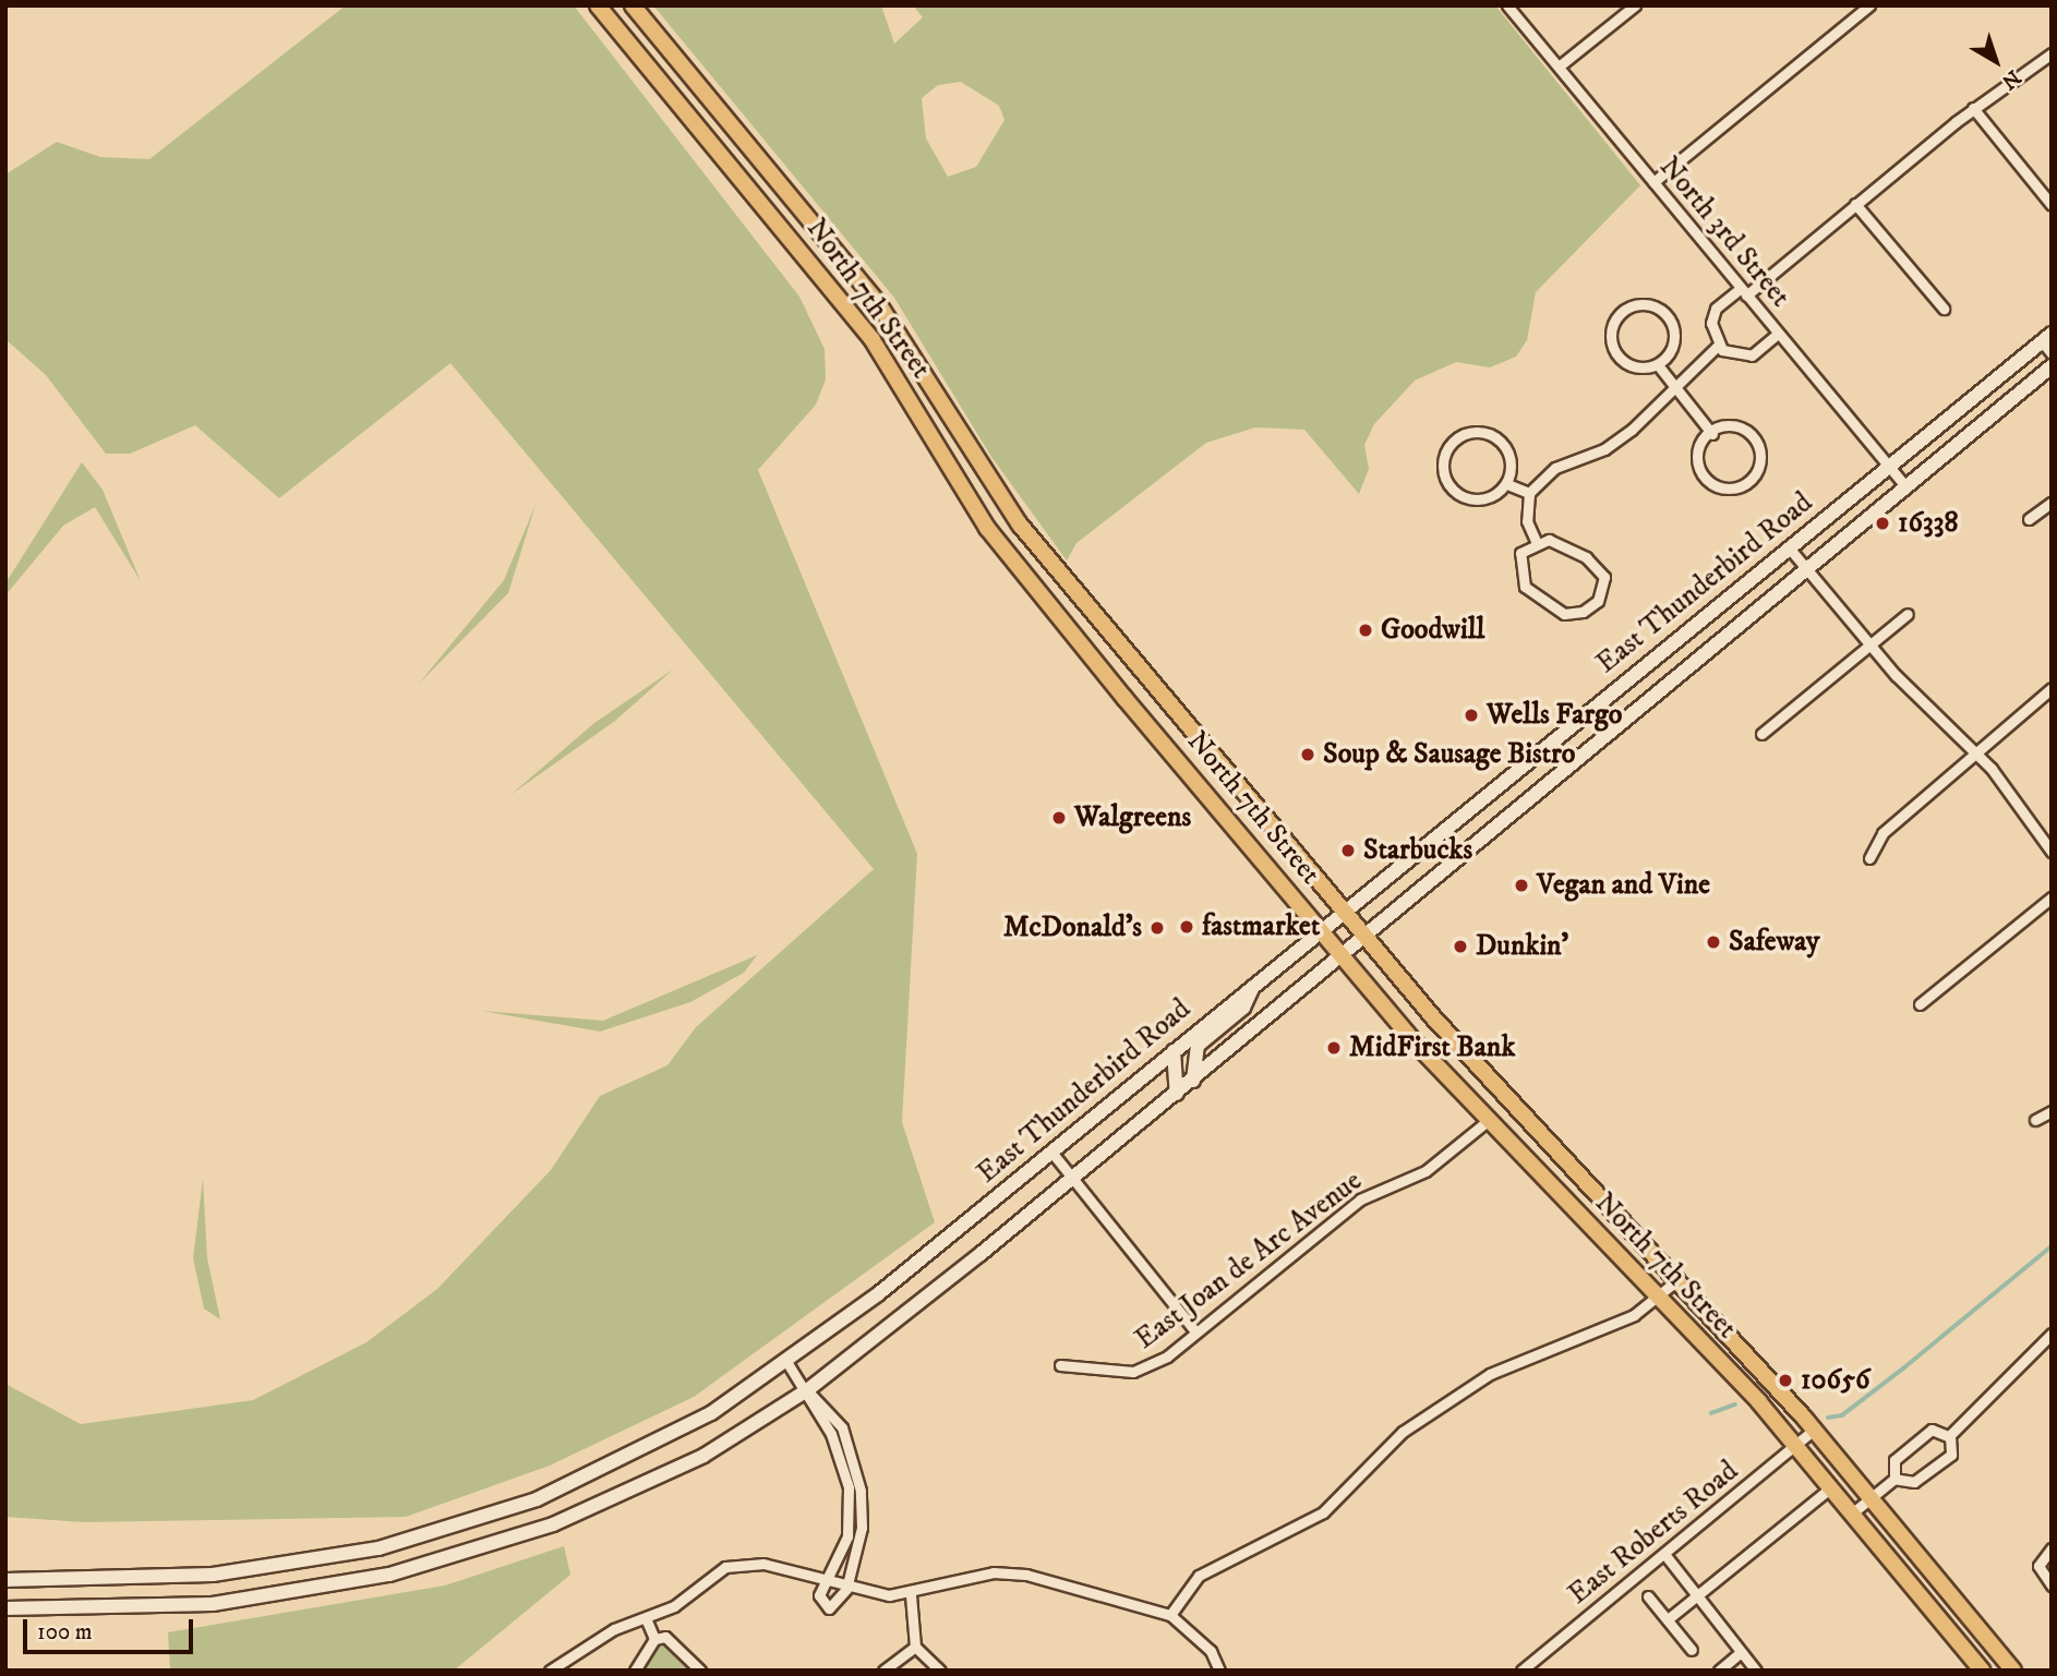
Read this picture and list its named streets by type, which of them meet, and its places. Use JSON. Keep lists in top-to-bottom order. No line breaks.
{"streets":{"main road":["North 7th Street","East Thunderbird Road"],"street":["North 3rd Street","East Joan de Arc Avenue","East Roberts Road"]},"crossings":[["North 3rd Street","East Thunderbird Road"],["North 7th Street","East Thunderbird Road"],["North 7th Street","East Joan de Arc Avenue"],["North 7th Street","East Roberts Road"]],"places":["16338","Goodwill","Wells Fargo","Soup & Sausage Bistro","Walgreens","Starbucks","Vegan and Vine","fastmarket","McDonald's","Safeway","Dunkin'","MidFirst Bank","10656"],"scale_bar":"100 m","north":"bottom right"}
